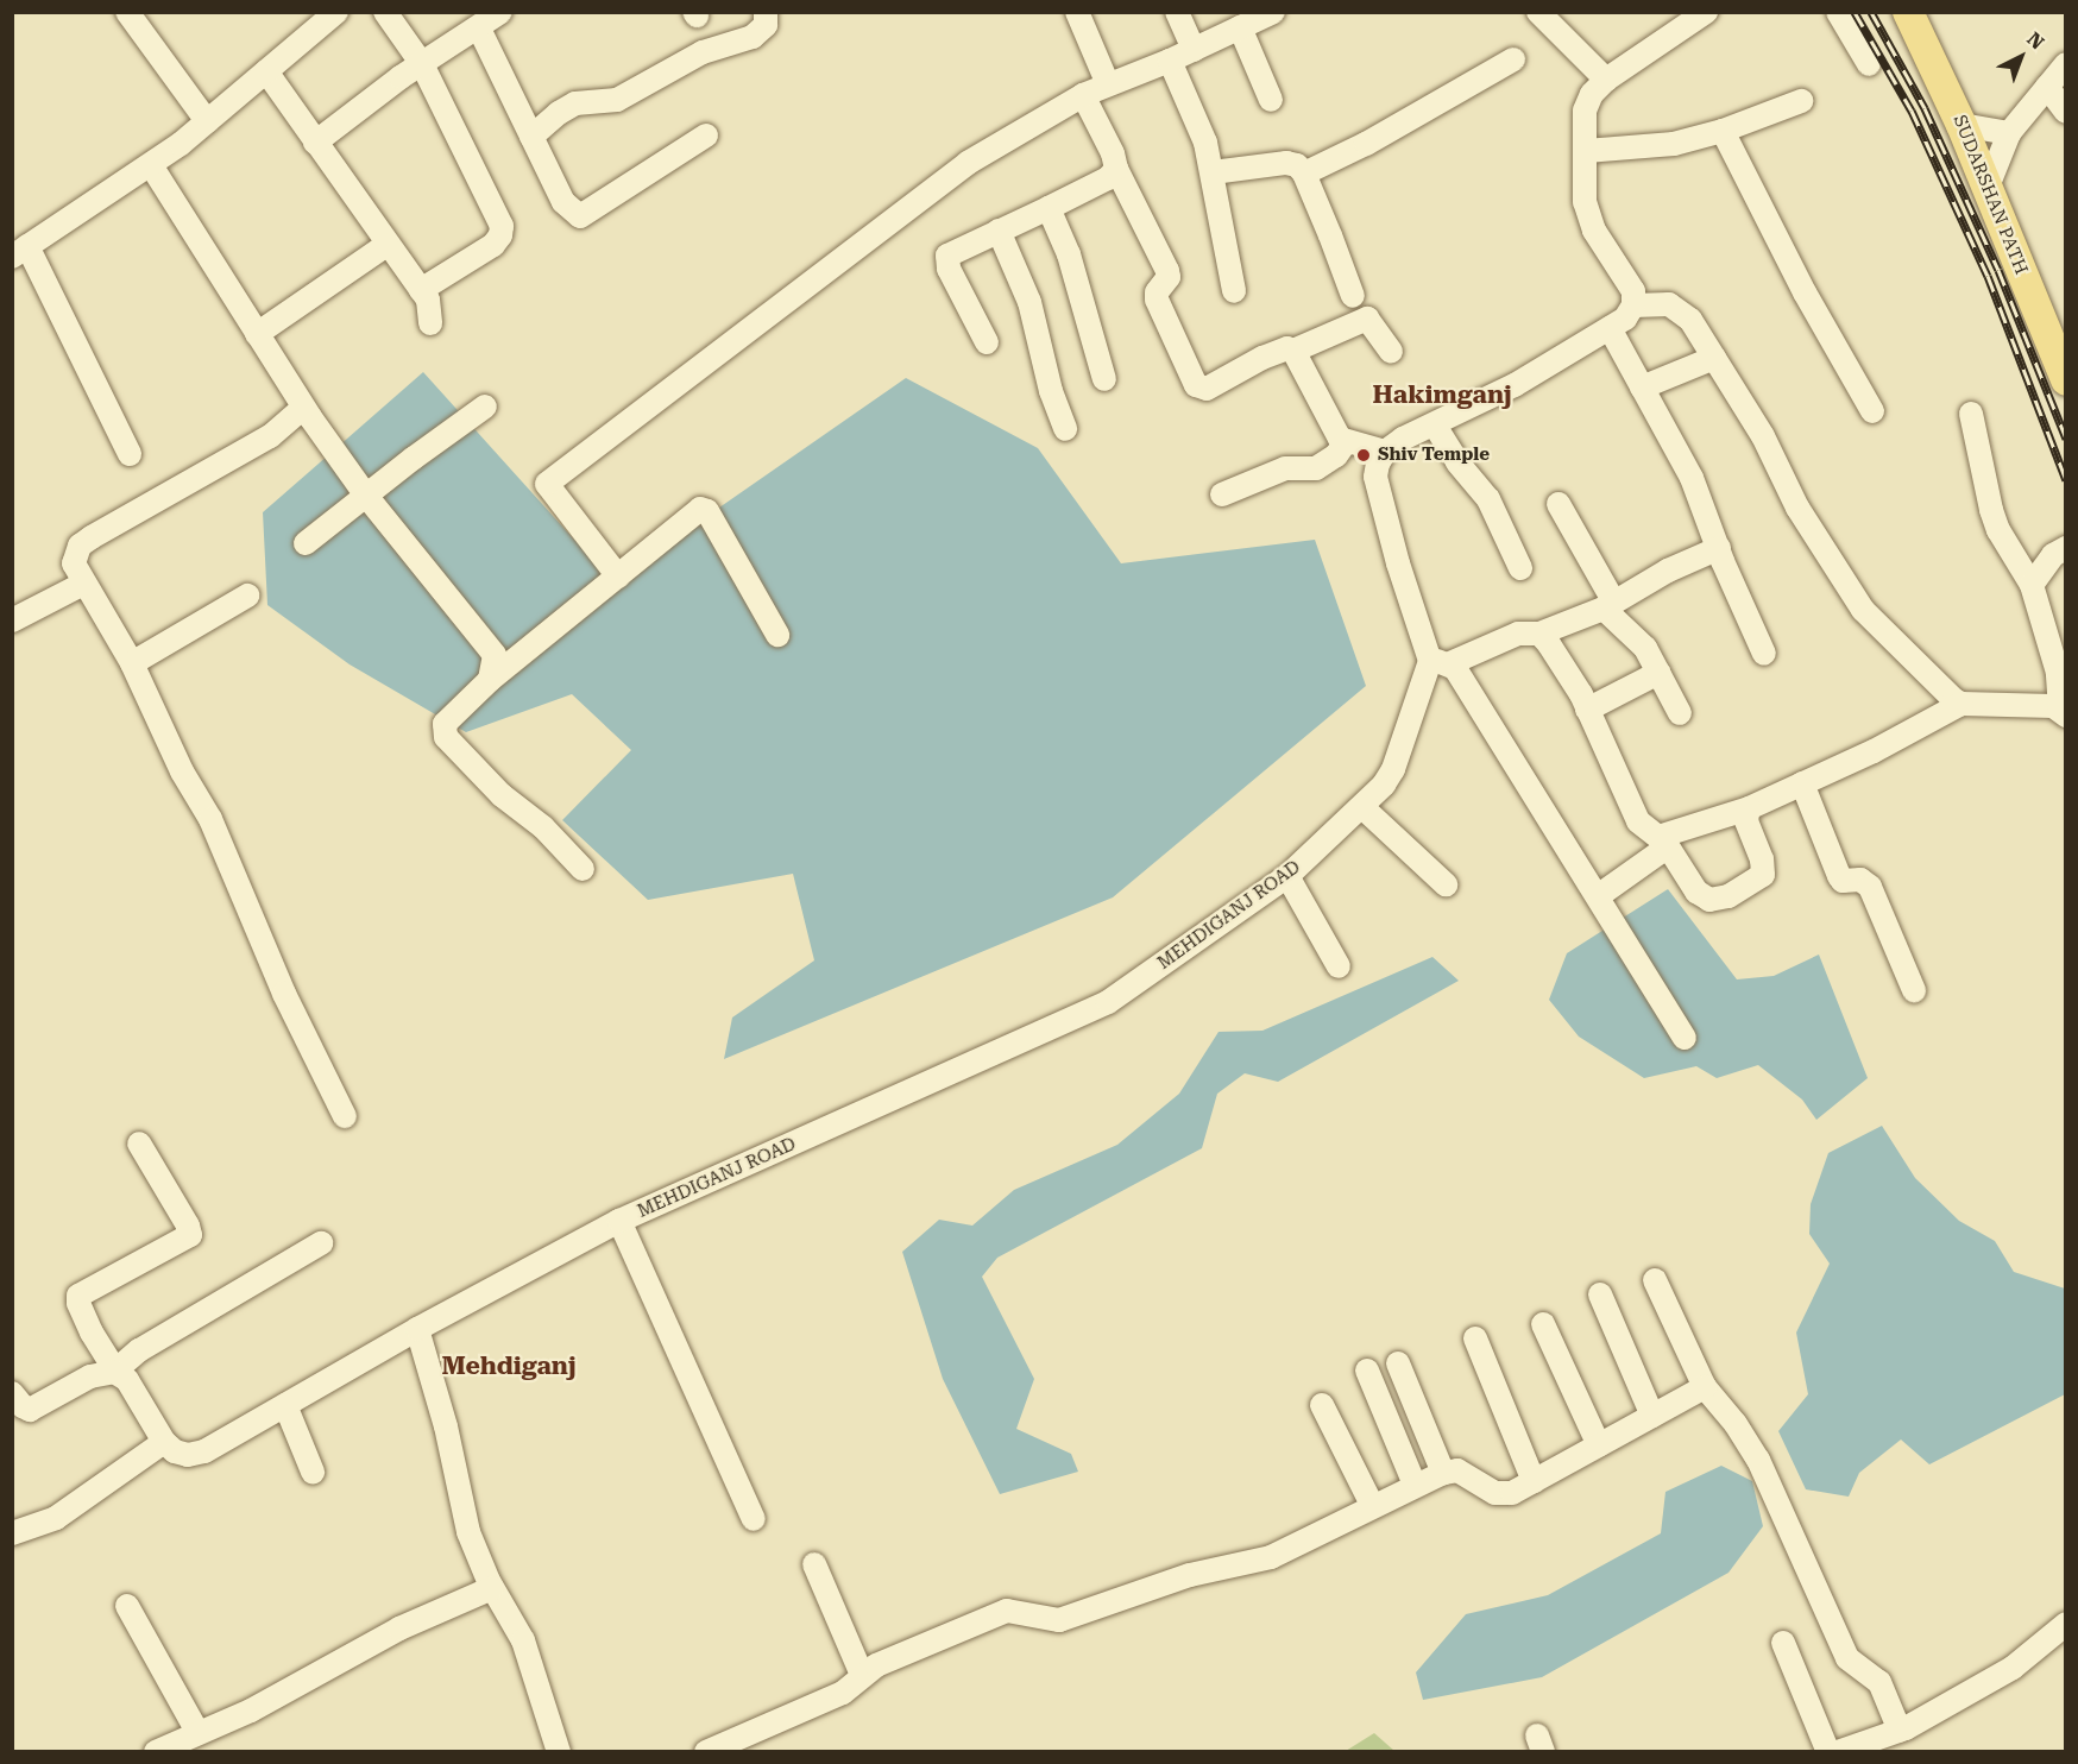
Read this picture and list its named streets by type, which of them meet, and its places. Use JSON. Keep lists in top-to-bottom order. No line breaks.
{"streets":{"main road":["SUDARSHAN PATH"],"street":["MEHDIGANJ ROAD"]},"districts":["Hakimganj","Mehdiganj"],"places":["Shiv Temple"],"north":"top right"}
